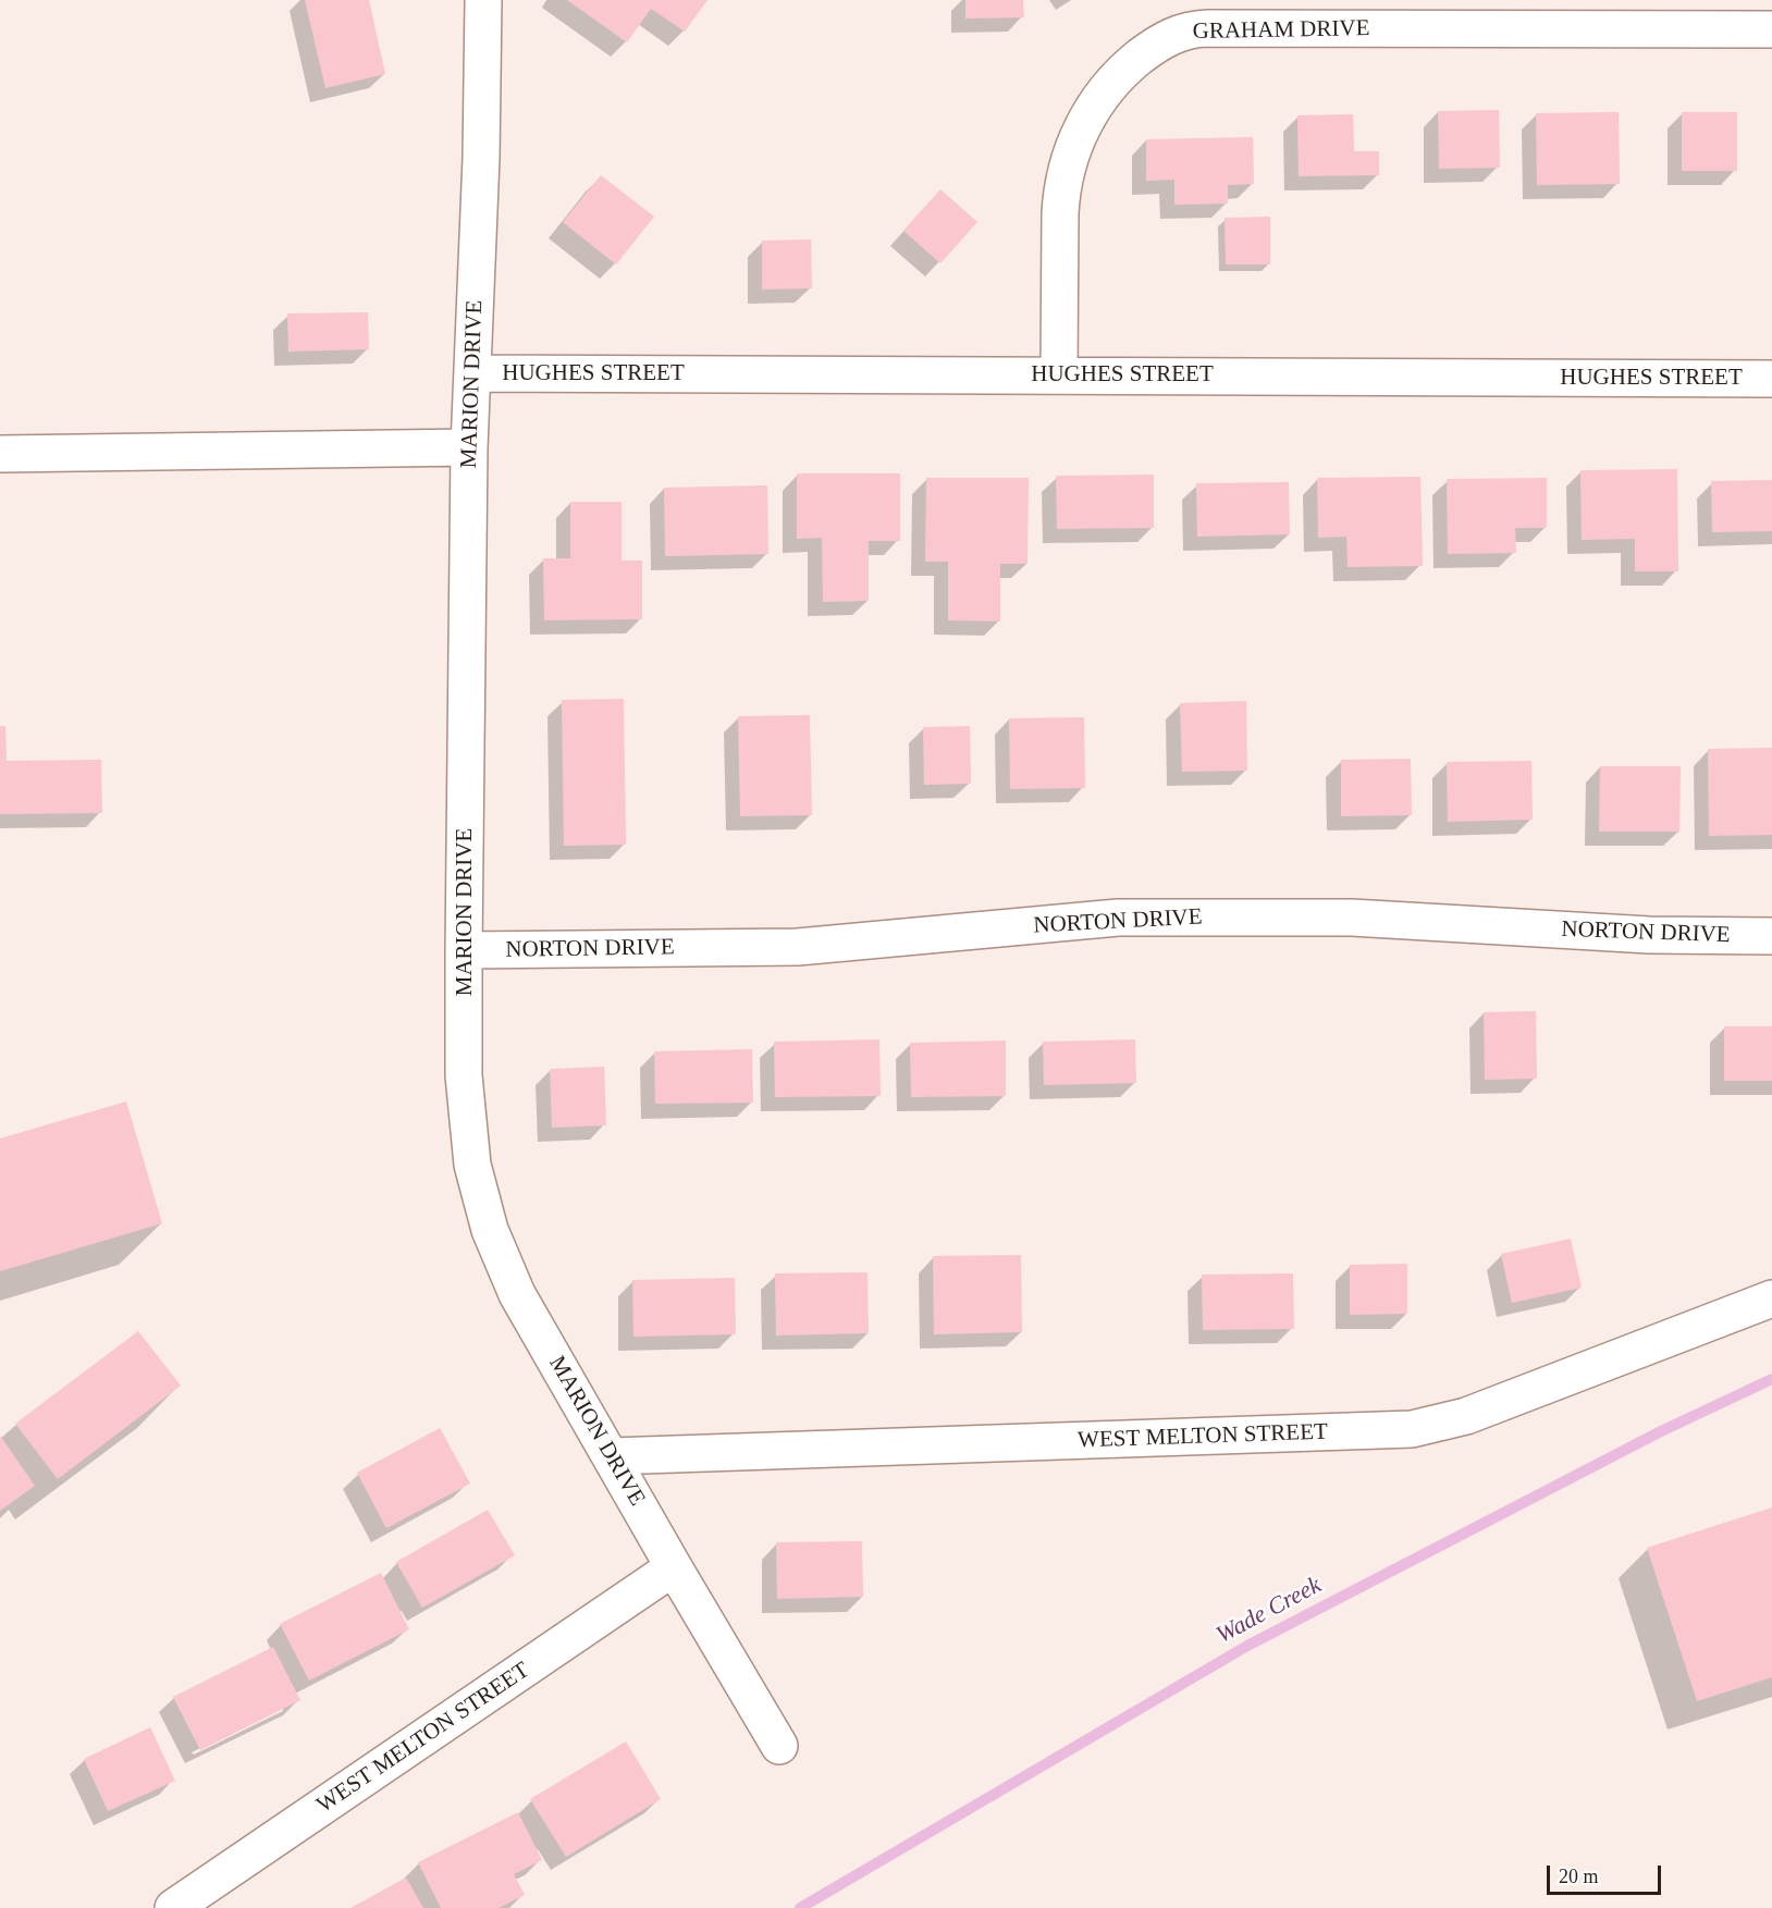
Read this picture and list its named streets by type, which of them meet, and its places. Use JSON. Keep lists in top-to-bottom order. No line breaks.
{"streets":{"street":["GRAHAM DRIVE","HUGHES STREET","MARION DRIVE","NORTON DRIVE","WEST MELTON STREET"]},"crossings":[["GRAHAM DRIVE","HUGHES STREET"],["HUGHES STREET","MARION DRIVE"],["MARION DRIVE","NORTON DRIVE"],["MARION DRIVE","WEST MELTON STREET"]],"water":["Wade Creek"],"scale_bar":"20 m"}
